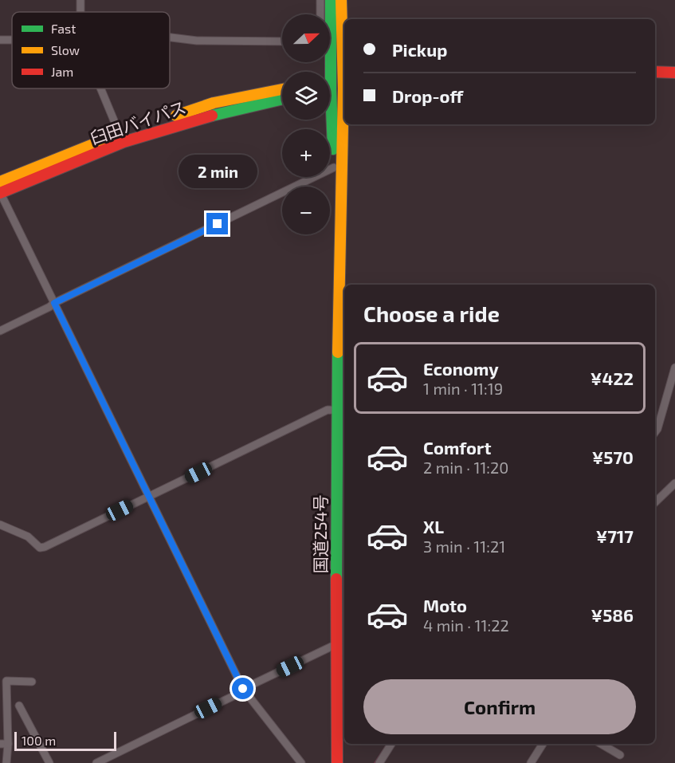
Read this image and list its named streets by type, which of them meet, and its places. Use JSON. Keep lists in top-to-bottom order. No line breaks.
{"streets":{"highway":["臼田バイパス","国道254号"]},"legend":["Fast","Slow","Jam"],"scale_bar":"100 m","north":"right","page":{"map_buttons":["+","−"],"banner":["Pickup","Drop-off"],"bubble":"2 min","heading":"Choose a ride","list":[{"name":"Economy","note":"1 min · 11:19","value":"¥422"},{"name":"Comfort","note":"2 min · 11:20","value":"¥570"},{"name":"XL","note":"3 min · 11:21","value":"¥717"},{"name":"Moto","note":"4 min · 11:22","value":"¥586"}],"buttons":"Confirm","scale":"100 m"}}
